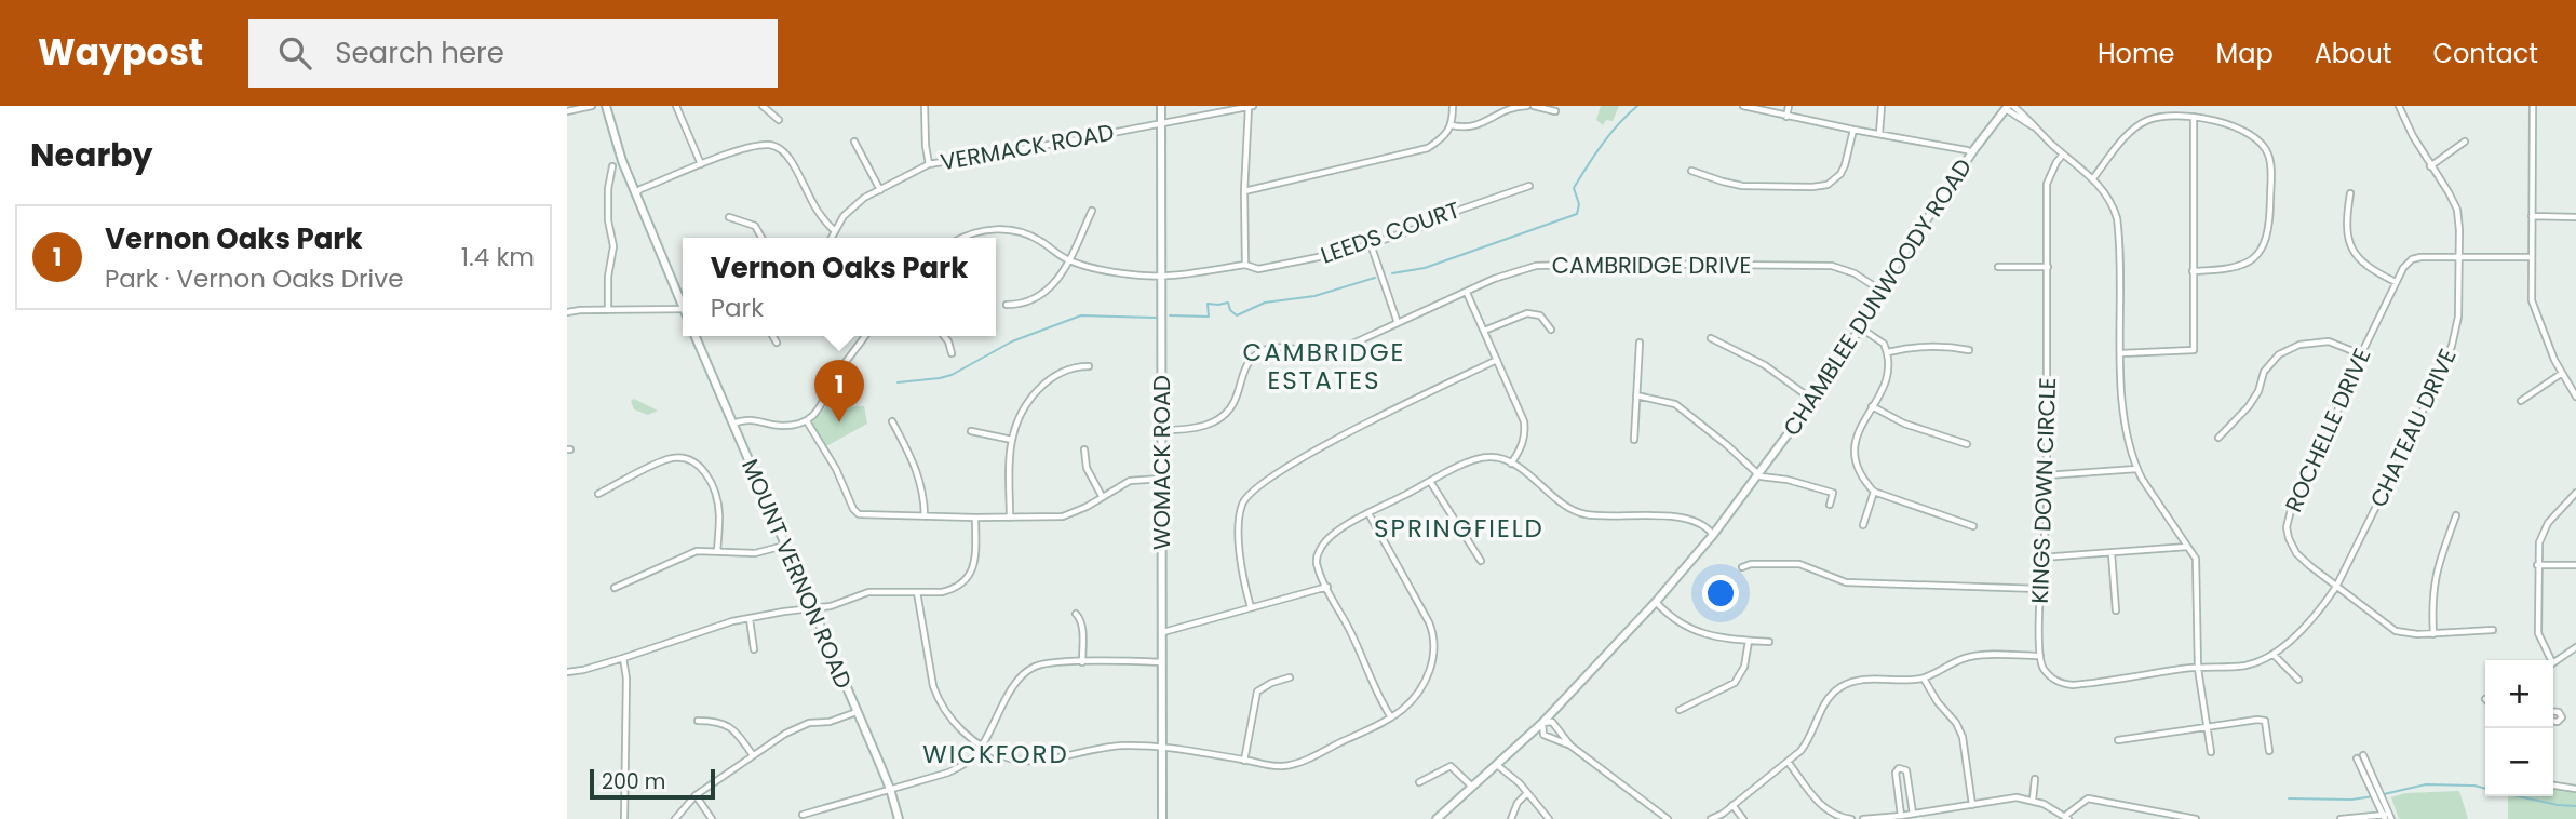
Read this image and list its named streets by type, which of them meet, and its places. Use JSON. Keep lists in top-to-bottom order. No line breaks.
{"streets":{"street":["VERMACK ROAD","LEEDS COURT","CAMBRIDGE DRIVE","CHAMBLEE DUNWOODY ROAD","CHATEAU DRIVE","ROCHELLE DRIVE","WOMACK ROAD","KINGS DOWN CIRCLE","MOUNT VERNON ROAD"]},"crossings":[["VERMACK ROAD","WOMACK ROAD"],["LEEDS COURT","WOMACK ROAD"],["CAMBRIDGE DRIVE","CHAMBLEE DUNWOODY ROAD"],["CAMBRIDGE DRIVE","WOMACK ROAD"],["CHATEAU DRIVE","ROCHELLE DRIVE"]],"districts":["CAMBRIDGE ESTATES","SPRINGFIELD","WICKFORD"],"scale_bar":"200 m","page":{"header":"Waypost","search":"Search here","nav":["Home","Map","About","Contact"],"heading":"Nearby","list":[{"mark":"1","name":"Vernon Oaks Park","note":"Park · Vernon Oaks Drive","value":"1.4 km"}],"popup":["Vernon Oaks Park","Park"],"pins":"1","map_buttons":["+","−"],"scale":"200 m"}}
